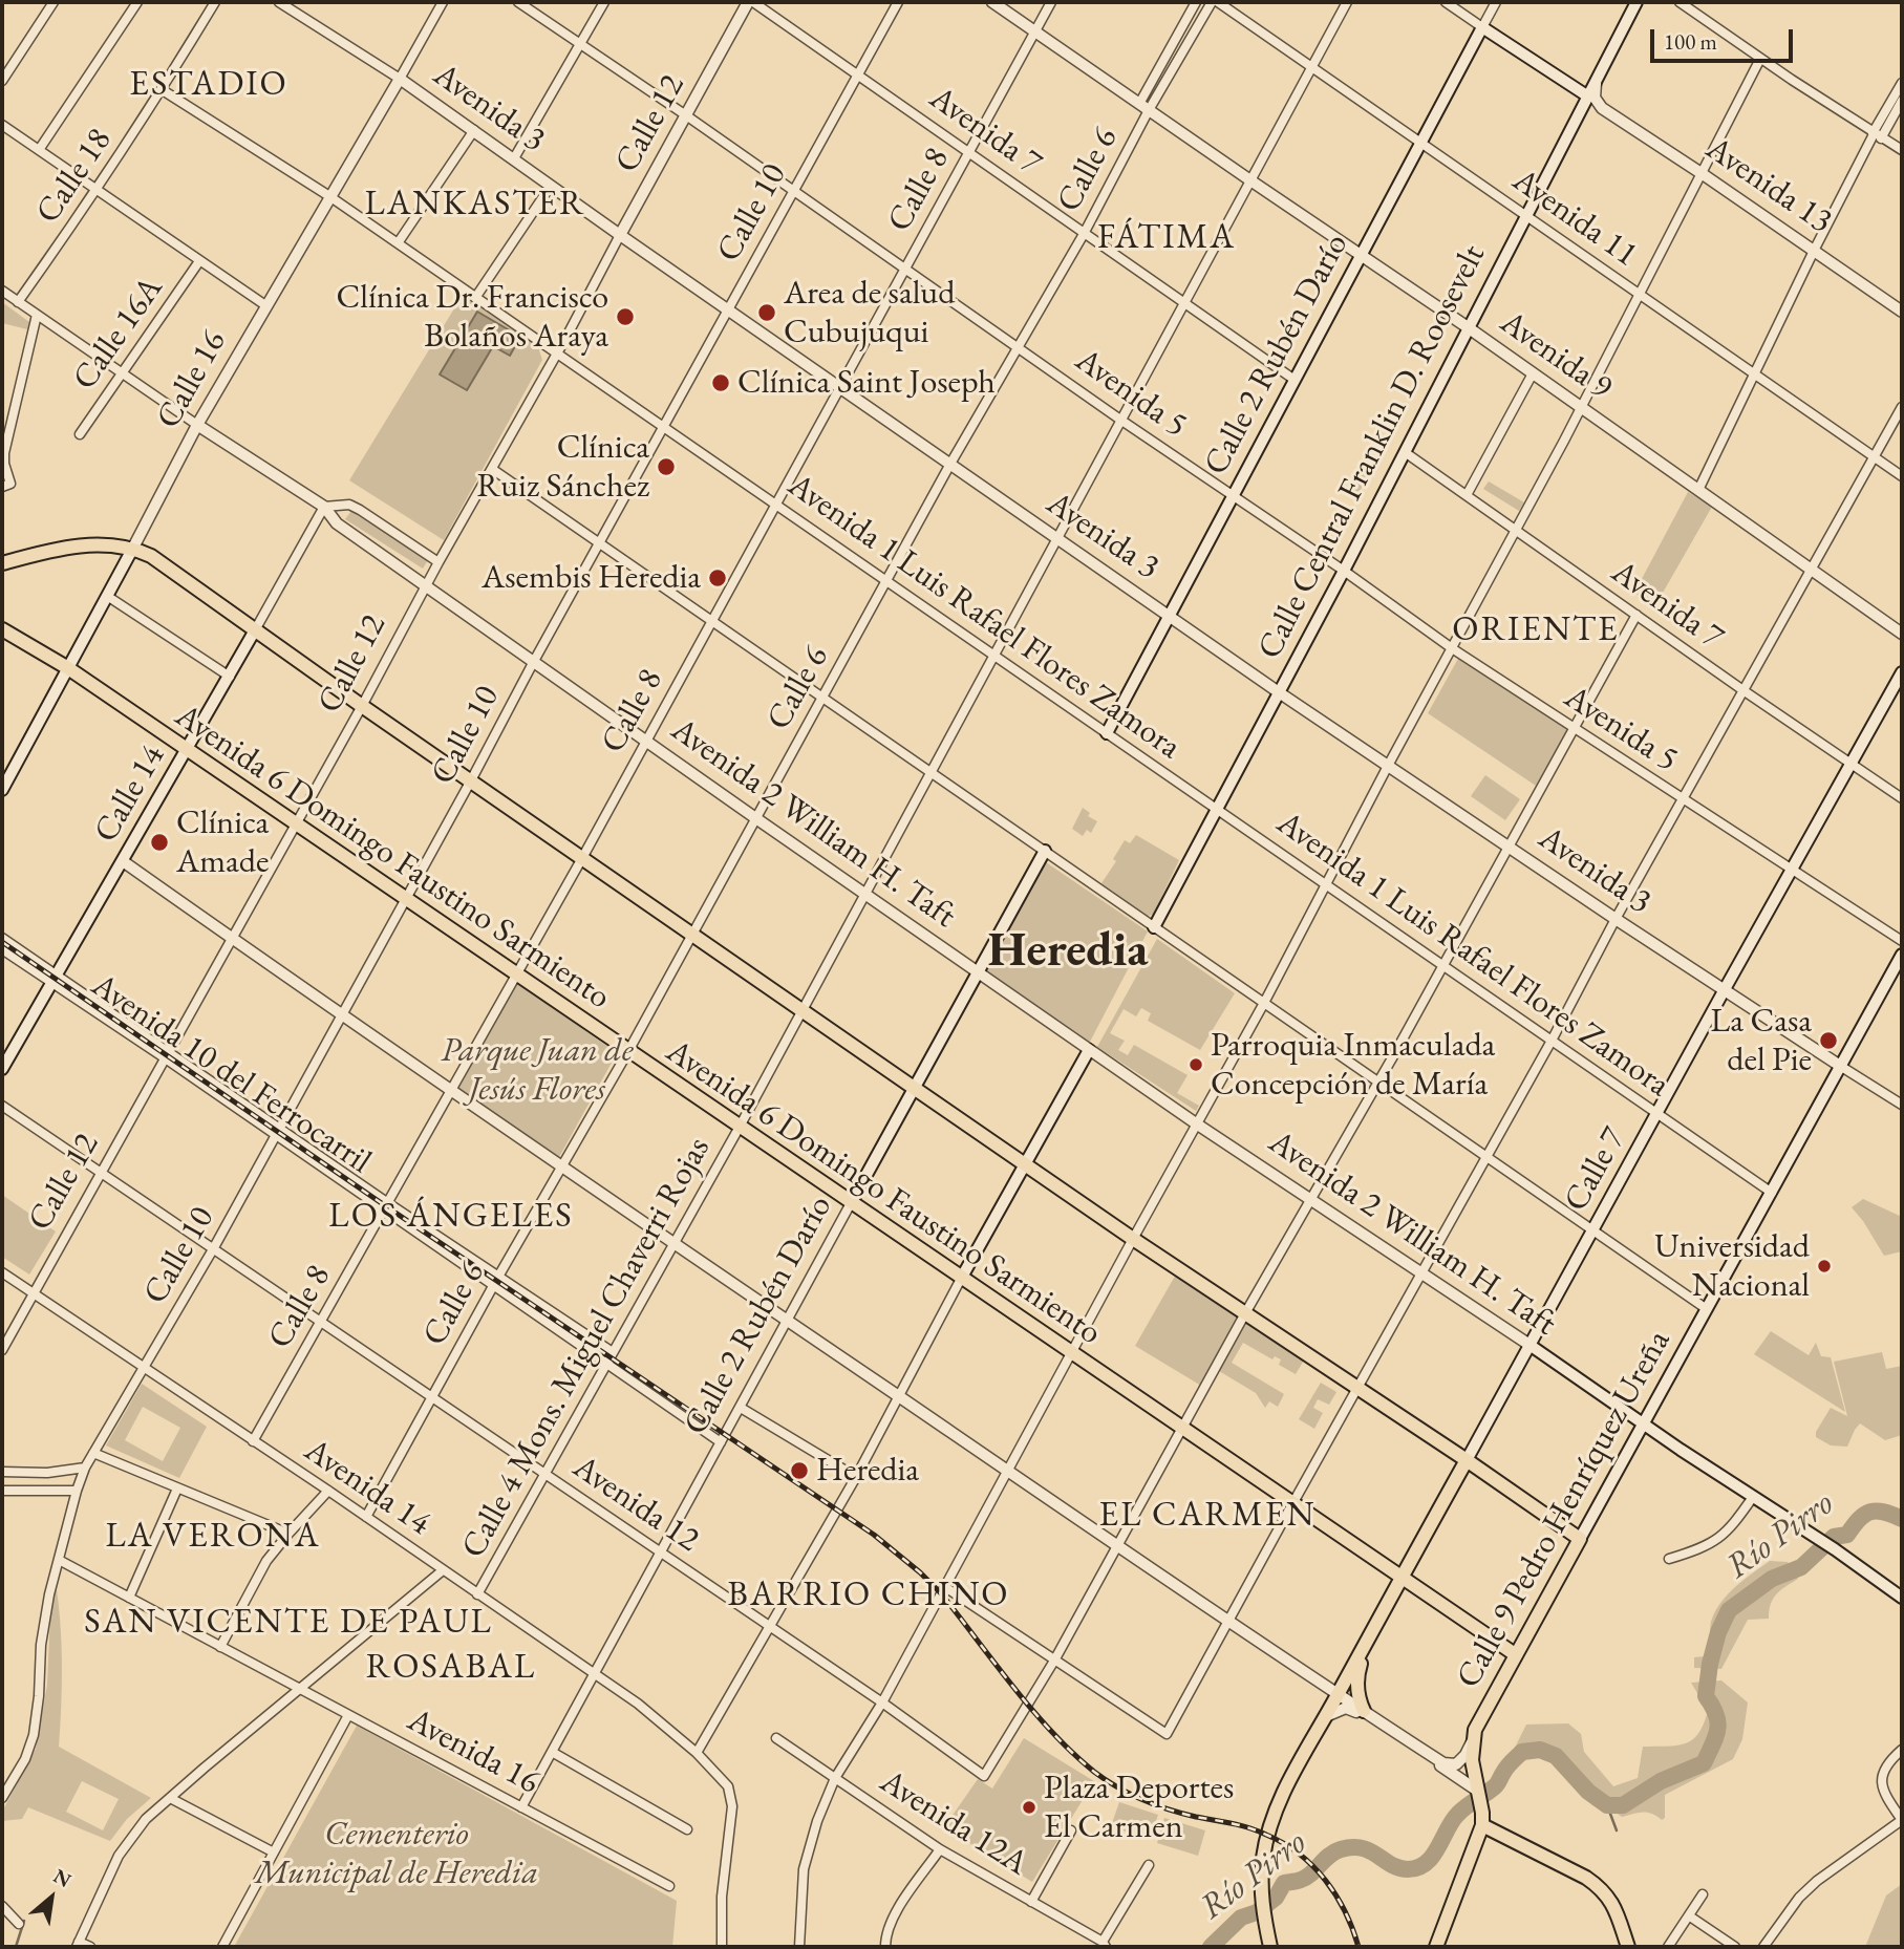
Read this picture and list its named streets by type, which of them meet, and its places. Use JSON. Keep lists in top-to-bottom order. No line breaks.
{"streets":{"main road":["Calle 2 Rubén Darío","Calle 16","Calle Central Franklin D. Roosevelt","Calle 14","Avenida 2 William H. Taft","Avenida 6 Domingo Faustino Sarmiento","Calle 7","Calle 9 Pedro Henríquez Ureña"],"street":["Avenida 3","Calle 12","Avenida 7","Calle 6","Calle 18","Avenida 13","Calle 8","Calle 10","Avenida 11","Calle 16A","Avenida 9","Avenida 5","Avenida 1 Luis Rafael Flores Zamora","Avenida 10 del Ferrocarril","Calle 4 Mons. Miguel Chaverri Rojas","Avenida 14","Avenida 12","Avenida 16","Avenida 12A"]},"crossings":[["Avenida 3","Calle 12"],["Avenida 3","Calle 6"],["Avenida 3","Calle 8"],["Avenida 3","Calle 10"],["Avenida 3","Calle 2 Rubén Darío"],["Avenida 3","Calle 16"],["Avenida 3","Calle Central Franklin D. Roosevelt"],["Avenida 3","Calle 7"],["Avenida 3","Calle 4 Mons. Miguel Chaverri Rojas"],["Avenida 3","Calle 9 Pedro Henríquez Ureña"],["Calle 12","Avenida 7"],["Calle 12","Avenida 5"],["Calle 12","Avenida 1 Luis Rafael Flores Zamora"],["Calle 12","Avenida 2 William H. Taft"],["Calle 12","Avenida 6 Domingo Faustino Sarmiento"],["Calle 12","Avenida 10 del Ferrocarril"],["Calle 12","Avenida 14"],["Calle 12","Avenida 12"],["Avenida 7","Calle 6"],["Avenida 7","Calle 8"],["Avenida 7","Calle 10"],["Avenida 7","Calle 2 Rubén Darío"],["Avenida 7","Calle Central Franklin D. Roosevelt"],["Avenida 7","Calle 7"],["Avenida 7","Calle 4 Mons. Miguel Chaverri Rojas"],["Calle 6","Avenida 9"],["Calle 6","Avenida 5"],["Calle 6","Avenida 1 Luis Rafael Flores Zamora"],["Calle 6","Avenida 2 William H. Taft"],["Calle 6","Avenida 6 Domingo Faustino Sarmiento"],["Calle 6","Avenida 10 del Ferrocarril"],["Calle 6","Avenida 14"],["Calle 6","Avenida 12"],["Calle 18","Avenida 1 Luis Rafael Flores Zamora"],["Calle 18","Avenida 2 William H. Taft"],["Calle 8","Avenida 9"],["Calle 8","Avenida 5"],["Calle 8","Avenida 1 Luis Rafael Flores Zamora"],["Calle 8","Avenida 2 William H. Taft"],["Calle 8","Avenida 6 Domingo Faustino Sarmiento"],["Calle 8","Avenida 10 del Ferrocarril"],["Calle 8","Avenida 14"],["Calle 8","Avenida 12"],["Calle 10","Avenida 5"],["Calle 10","Avenida 1 Luis Rafael Flores Zamora"],["Calle 10","Avenida 2 William H. Taft"],["Calle 10","Avenida 6 Domingo Faustino Sarmiento"],["Calle 10","Avenida 10 del Ferrocarril"],["Calle 10","Avenida 14"],["Calle 10","Avenida 12"],["Calle 10","Avenida 16"],["Avenida 11","Calle 2 Rubén Darío"],["Avenida 11","Calle Central Franklin D. Roosevelt"],["Avenida 11","Calle 4 Mons. Miguel Chaverri Rojas"],["Calle 16A","Avenida 2 William H. Taft"],["Calle 2 Rubén Darío","Avenida 9"],["Calle 2 Rubén Darío","Avenida 5"],["Calle 2 Rubén Darío","Avenida 1 Luis Rafael Flores Zamora"],["Calle 2 Rubén Darío","Avenida 2 William H. Taft"],["Calle 2 Rubén Darío","Avenida 6 Domingo Faustino Sarmiento"],["Calle 2 Rubén Darío","Avenida 10 del Ferrocarril"],["Calle 2 Rubén Darío","Avenida 14"],["Calle 2 Rubén Darío","Avenida 12"],["Calle 2 Rubén Darío","Avenida 16"],["Avenida 9","Calle Central Franklin D. Roosevelt"],["Avenida 9","Calle 4 Mons. Miguel Chaverri Rojas"],["Calle 16","Avenida 1 Luis Rafael Flores Zamora"],["Calle 16","Avenida 2 William H. Taft"],["Calle 16","Avenida 6 Domingo Faustino Sarmiento"],["Avenida 5","Calle Central Franklin D. Roosevelt"],["Avenida 5","Calle 7"],["Avenida 5","Calle 4 Mons. Miguel Chaverri Rojas"],["Calle Central Franklin D. Roosevelt","Avenida 1 Luis Rafael Flores Zamora"],["Avenida 1 Luis Rafael Flores Zamora","Calle 7"],["Avenida 1 Luis Rafael Flores Zamora","Calle 4 Mons. Miguel Chaverri Rojas"],["Avenida 1 Luis Rafael Flores Zamora","Calle 9 Pedro Henríquez Ureña"],["Calle 14","Avenida 2 William H. Taft"],["Calle 14","Avenida 6 Domingo Faustino Sarmiento"],["Calle 14","Avenida 10 del Ferrocarril"],["Avenida 2 William H. Taft","Calle 7"],["Avenida 2 William H. Taft","Calle 4 Mons. Miguel Chaverri Rojas"],["Avenida 2 William H. Taft","Calle 9 Pedro Henríquez Ureña"],["Avenida 6 Domingo Faustino Sarmiento","Calle 7"],["Avenida 6 Domingo Faustino Sarmiento","Calle 4 Mons. Miguel Chaverri Rojas"],["Avenida 6 Domingo Faustino Sarmiento","Calle 9 Pedro Henríquez Ureña"],["Avenida 10 del Ferrocarril","Calle 4 Mons. Miguel Chaverri Rojas"],["Calle 4 Mons. Miguel Chaverri Rojas","Avenida 14"],["Calle 4 Mons. Miguel Chaverri Rojas","Avenida 12"]],"districts":["ESTADIO","LANKASTER","FÁTIMA","ORIENTE","Heredia","LOS ÁNGELES","EL CARMEN","LA VERONA","BARRIO CHINO","SAN VICENTE DE PAUL","ROSABAL"],"water":["Río Pirro"],"parks":["Parque Juan de Jesús Flores","Cementerio Municipal de Heredia"],"places":["Area de salud Cubujuqui","Clínica Dr. Francisco Bolaños Araya","Clínica Saint Joseph","Clínica Ruiz Sánchez","Asembis Heredia","Clínica Amade","La Casa del Pie","Parroquia Inmaculada Concepción de María","Universidad Nacional","Heredia","Plaza Deportes El Carmen"],"scale_bar":"100 m","north":"top right"}
